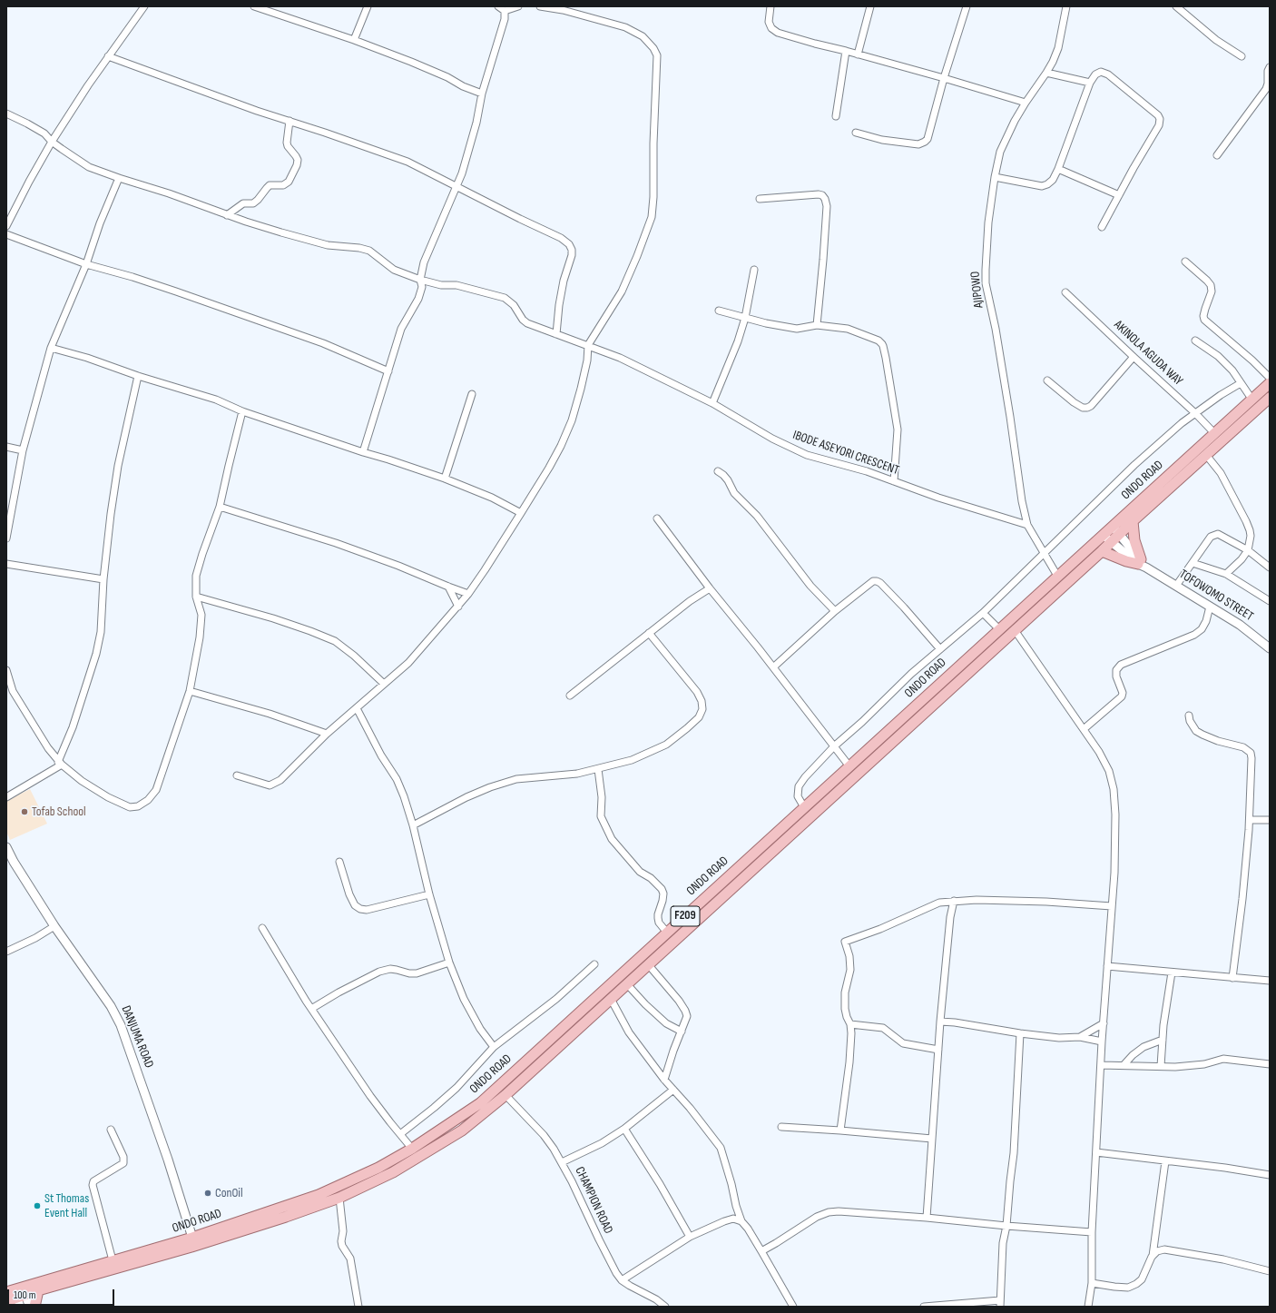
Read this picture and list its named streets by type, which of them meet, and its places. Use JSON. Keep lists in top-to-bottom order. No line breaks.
{"streets":{"main road":["ONDO ROAD","F209"],"street":["AJIPOWO","AKINOLA AGUDA WAY","IBODE ASEYORI CRESCENT","TOFOWOMO STREET","DANJUMA ROAD","CHAMPION ROAD"]},"crossings":[["AJIPOWO","IBODE ASEYORI CRESCENT"],["AJIPOWO","ONDO ROAD"],["AKINOLA AGUDA WAY","ONDO ROAD"],["ONDO ROAD","TOFOWOMO STREET"],["ONDO ROAD","DANJUMA ROAD"],["ONDO ROAD","CHAMPION ROAD"]],"places":["Tofab School","ConOil","St Thomas Event Hall"],"scale_bar":"100 m"}
